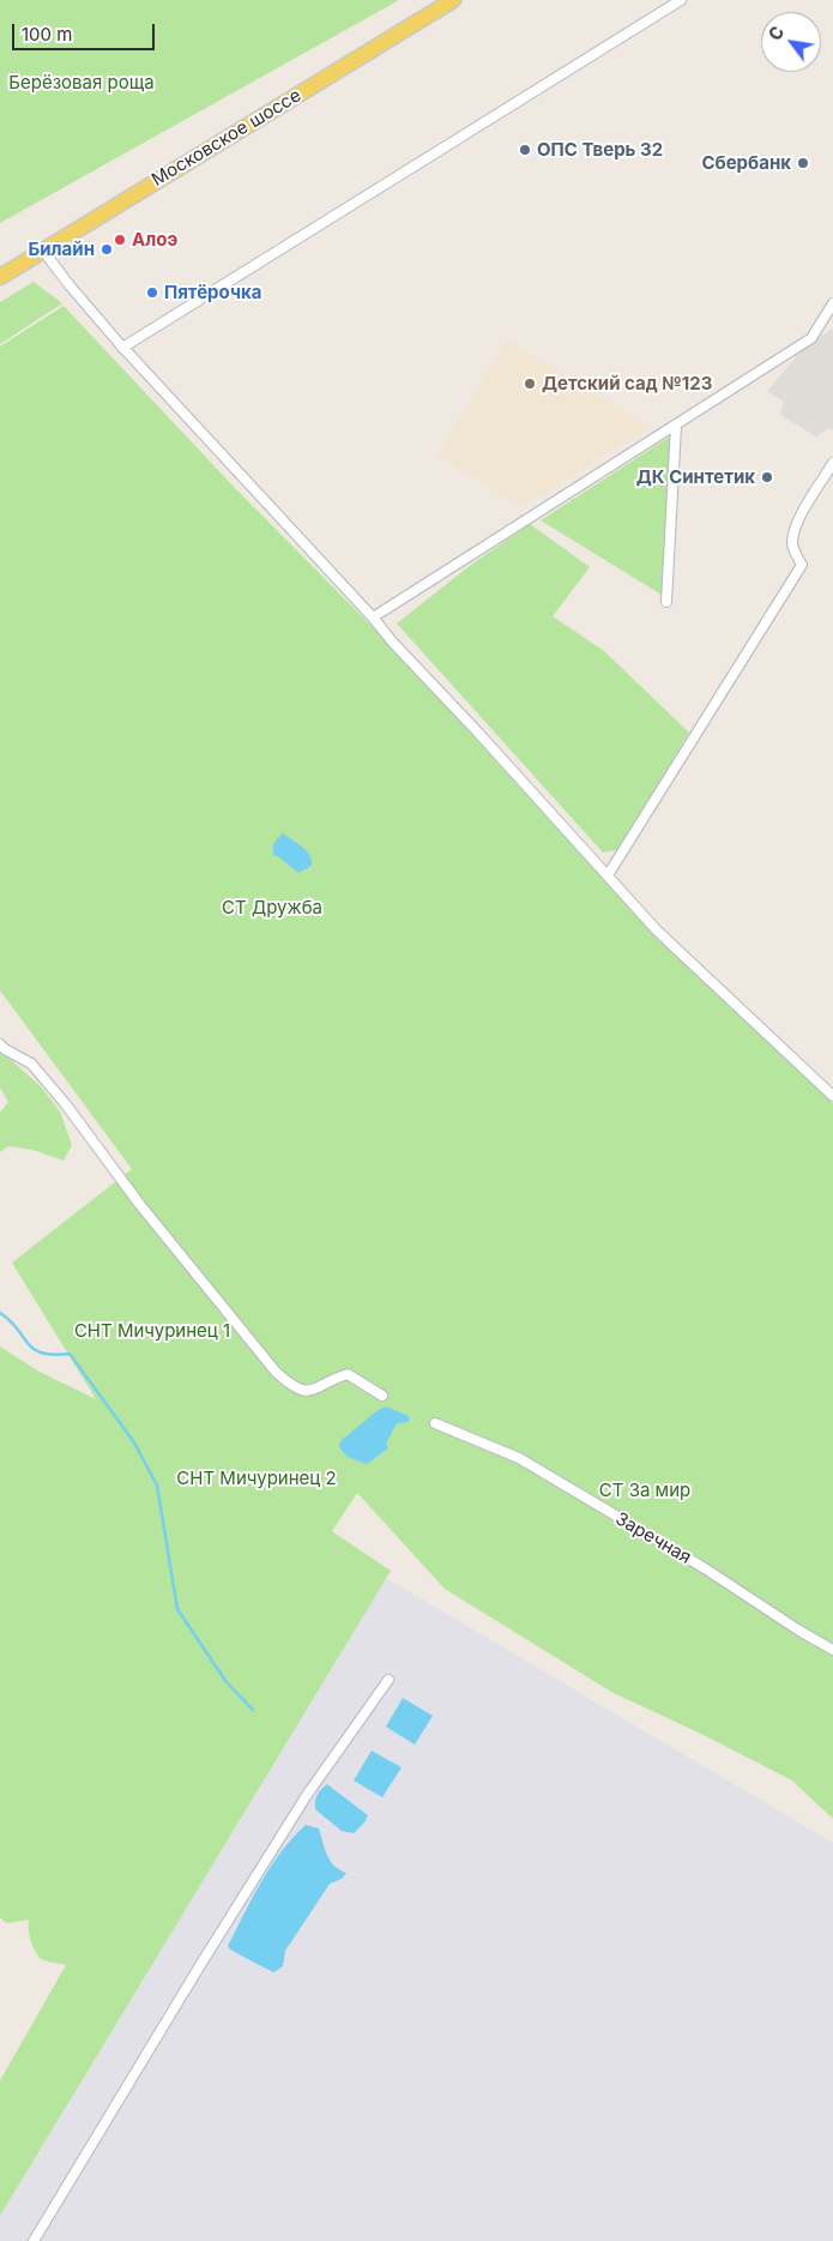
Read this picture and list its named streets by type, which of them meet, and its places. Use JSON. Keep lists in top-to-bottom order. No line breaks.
{"streets":{"main road":["Московское шоссе"],"street":["Заречная"]},"parks":["Берёзовая роща","СТ Дружба","СНТ Мичуринец 1","СНТ Мичуринец 2","СТ За мир"],"places":["ОПС Тверь 32","Сбербанк","Алоэ","Билайн","Пятёрочка","Детский сад №123","ДК Синтетик"],"scale_bar":"100 m","north":"top left"}
